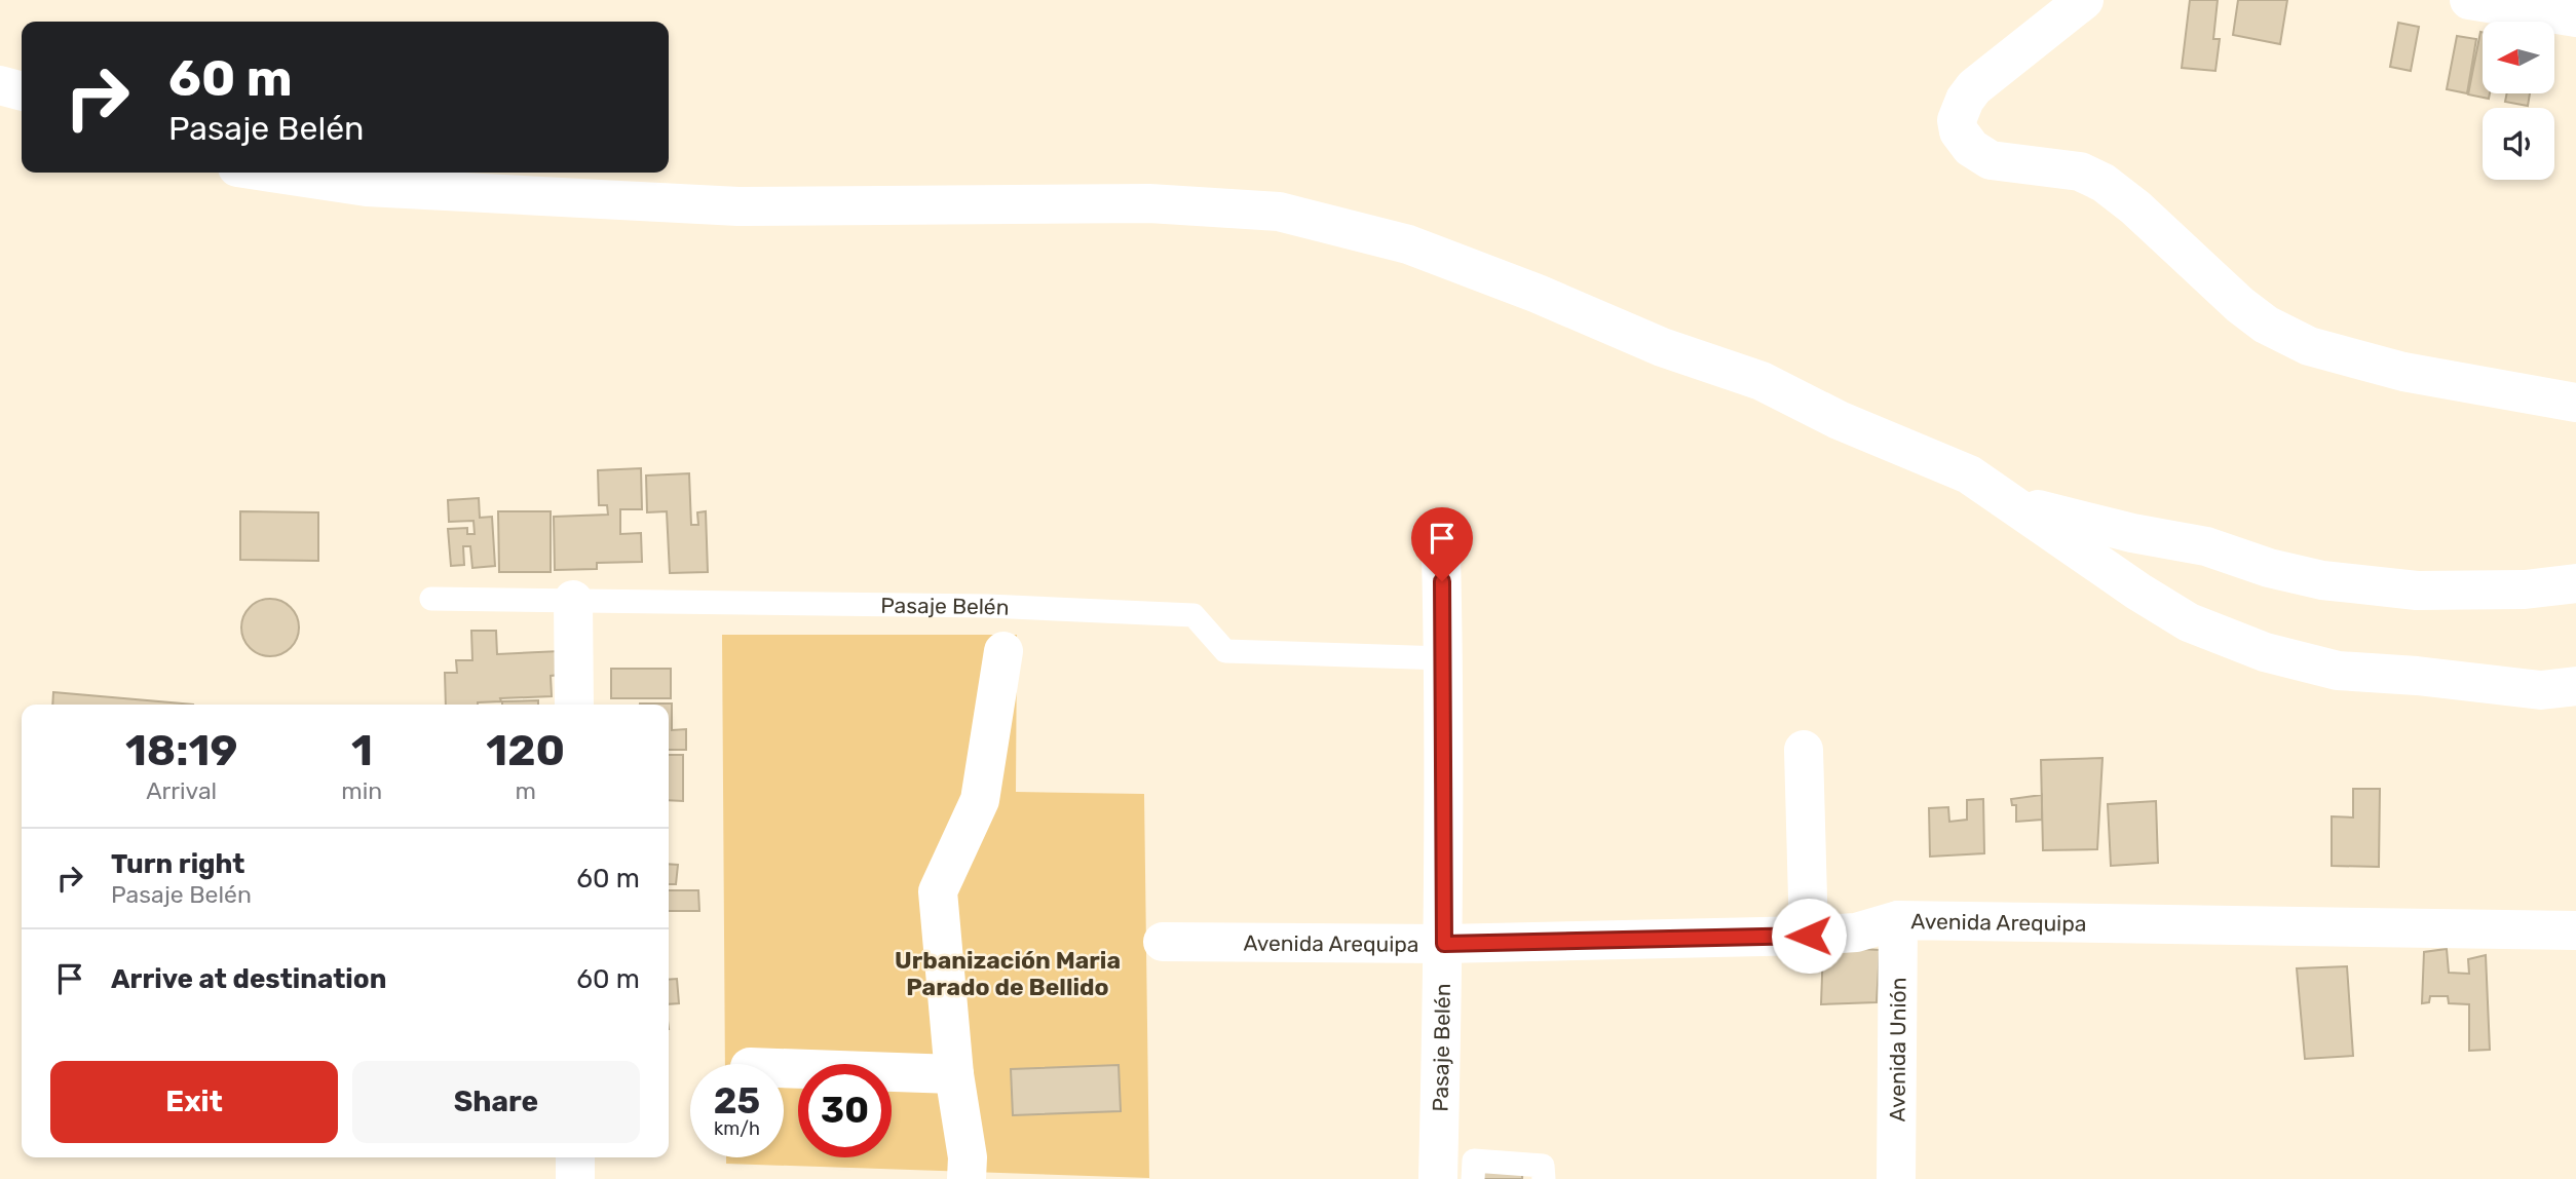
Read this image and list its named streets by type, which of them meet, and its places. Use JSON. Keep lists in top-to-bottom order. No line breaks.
{"streets":{"street":["Pasaje Belén","Avenida Arequipa","Avenida Unión"]},"crossings":[["Pasaje Belén","Avenida Arequipa"],["Avenida Arequipa","Avenida Unión"]],"districts":["Urbanización Maria Parado de Bellido"],"north":"left","page":{"turn":["60 m","Pasaje Belén"],"eta":["18:19","Arrival","1","min","120","m"],"list":[{"name":"Turn right","note":"Pasaje Belén","value":"60 m"},{"name":"Arrive at destination","value":"60 m"}],"buttons":["Exit","Share"],"speed":"25 km/h","limit":"30"}}
